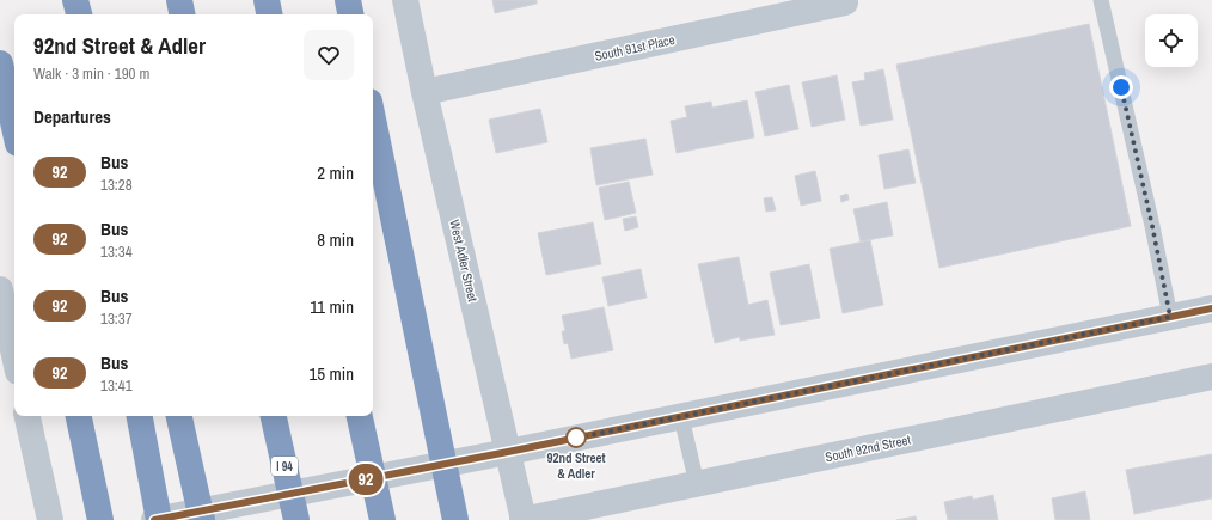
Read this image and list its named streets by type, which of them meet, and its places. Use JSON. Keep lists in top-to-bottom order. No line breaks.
{"streets":{"highway":["I 94"],"street":["South 91st Place","West Adler Street","South 92nd Street"]},"crossings":[["South 91st Place","West Adler Street"],["West Adler Street","South 92nd Street"]],"places":["92nd Street & Adler"],"lines":["bus line 92"],"page":{"on_map":"92","heading":[["92nd Street & Adler","Walk · 3 min · 190 m"],"Departures"],"list":[{"mark":"92","name":"Bus","note":"13:28","value":"2 min"},{"mark":"92","name":"Bus","note":"13:34","value":"8 min"},{"mark":"92","name":"Bus","note":"13:37","value":"11 min"},{"mark":"92","name":"Bus","note":"13:41","value":"15 min"}]}}
